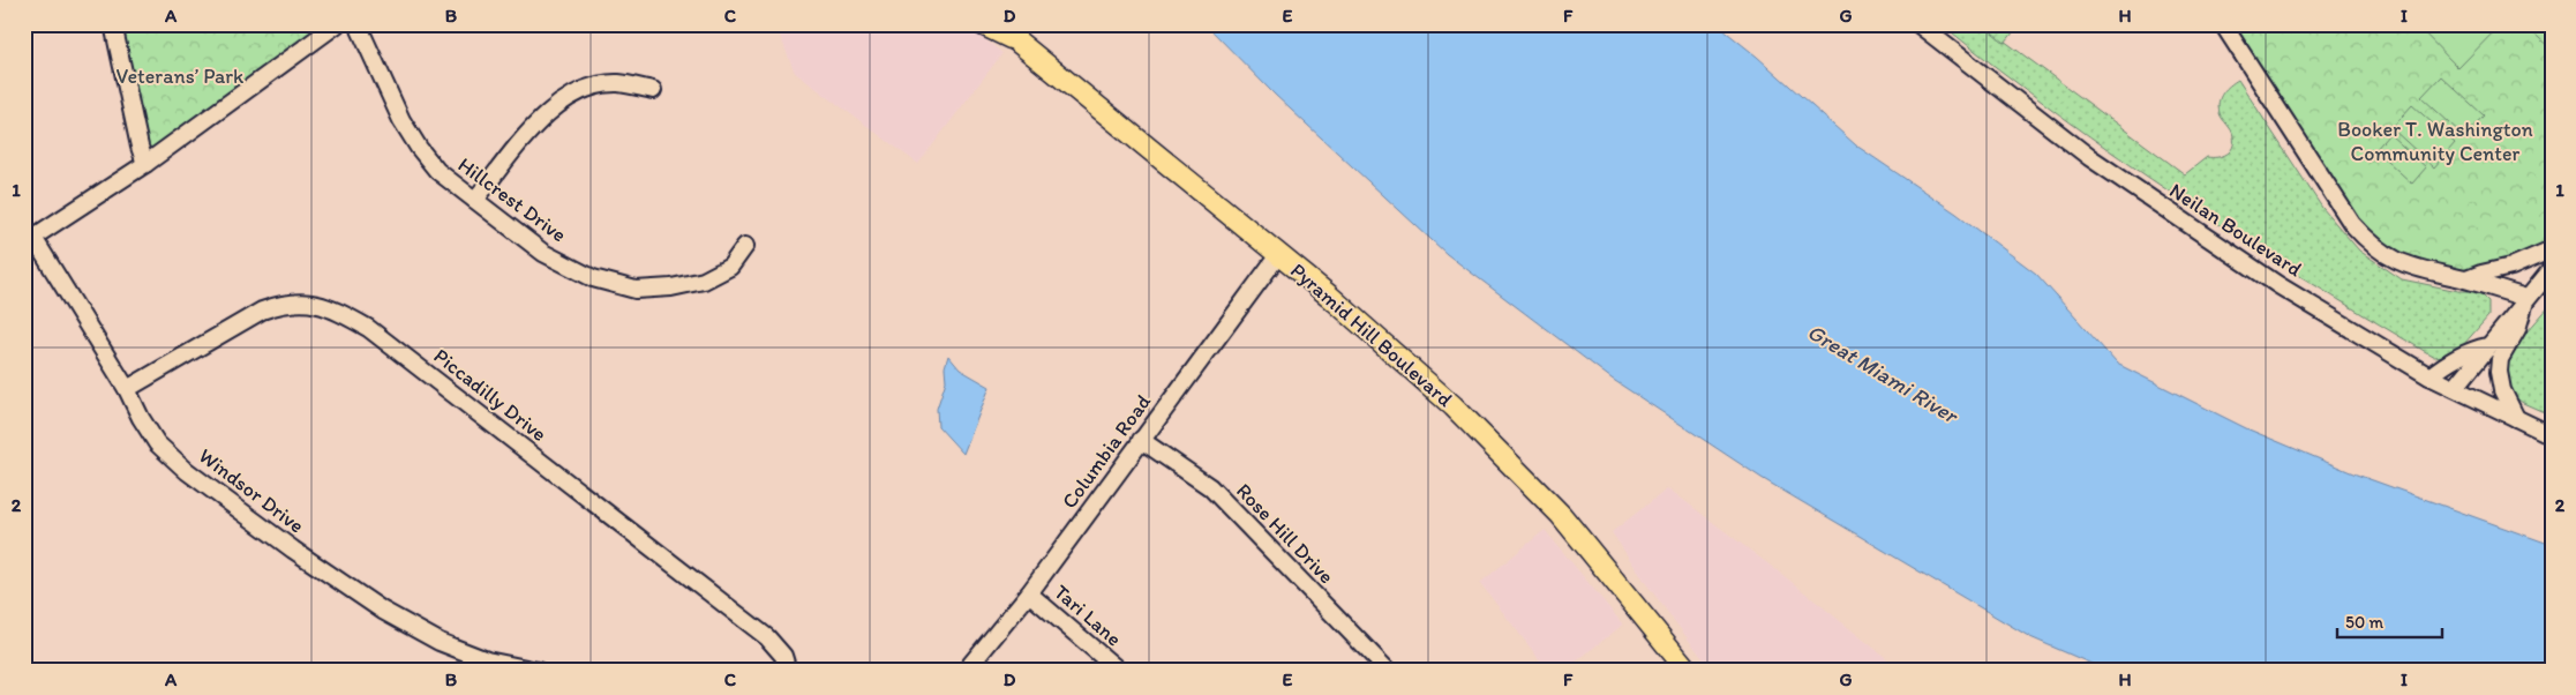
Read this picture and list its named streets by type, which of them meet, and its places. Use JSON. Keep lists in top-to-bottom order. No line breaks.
{"streets":{"main road":["Pyramid Hill Boulevard"],"street":["Hillcrest Drive","Neilan Boulevard","Piccadilly Drive","Columbia Road","Windsor Drive","Rose Hill Drive","Tari Lane"]},"crossings":[["Pyramid Hill Boulevard","Columbia Road"],["Piccadilly Drive","Windsor Drive"],["Columbia Road","Rose Hill Drive"],["Columbia Road","Tari Lane"]],"water":["Great Miami River"],"parks":["Veterans’ Park","Booker T. Washington Community Center"],"scale_bar":"50 m","grid":{"columns":["A","B","C","D","E","F","G","H","I"],"rows":["1","2"]}}
